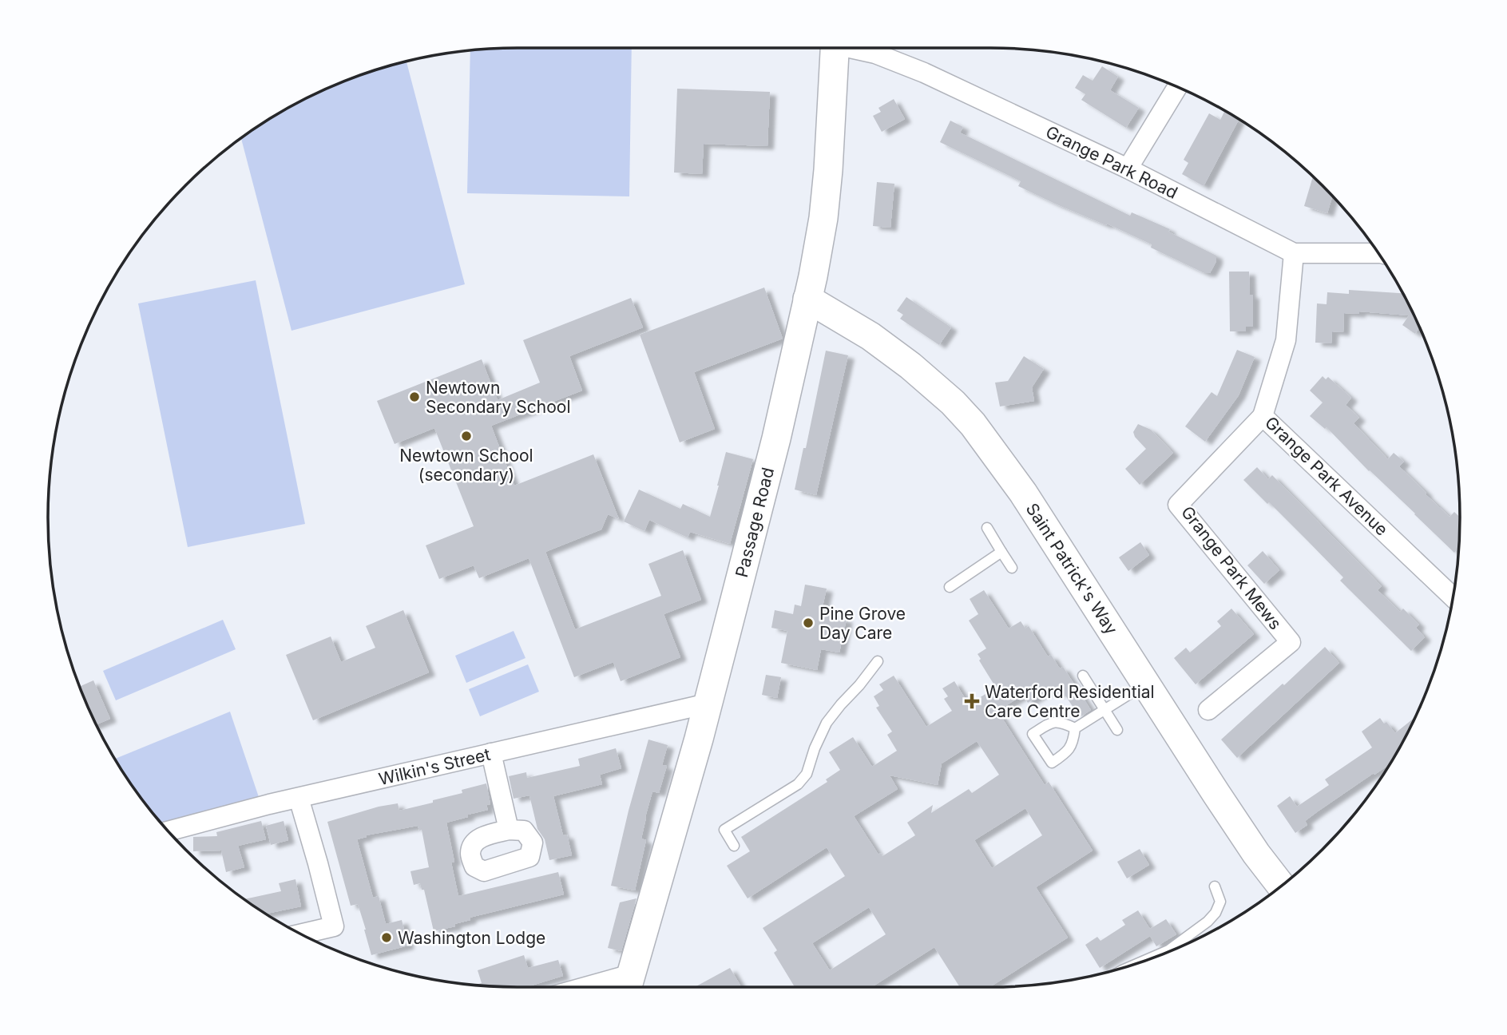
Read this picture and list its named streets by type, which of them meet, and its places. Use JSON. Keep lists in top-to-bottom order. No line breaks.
{"streets":{"main road":["Passage Road","Saint Patrick's Way"],"street":["Grange Park Road","Grange Park Avenue","Grange Park Mews","Wilkin's Street"]},"crossings":[["Grange Park Road","Grange Park Avenue"],["Grange Park Avenue","Grange Park Mews"],["Passage Road","Saint Patrick's Way"],["Passage Road","Wilkin's Street"]],"places":{"other":["Newtown Secondary School","Newtown School (secondary)","Pine Grove Day Care","Washington Lodge"],"health":["Waterford Residential Care Centre"]}}
